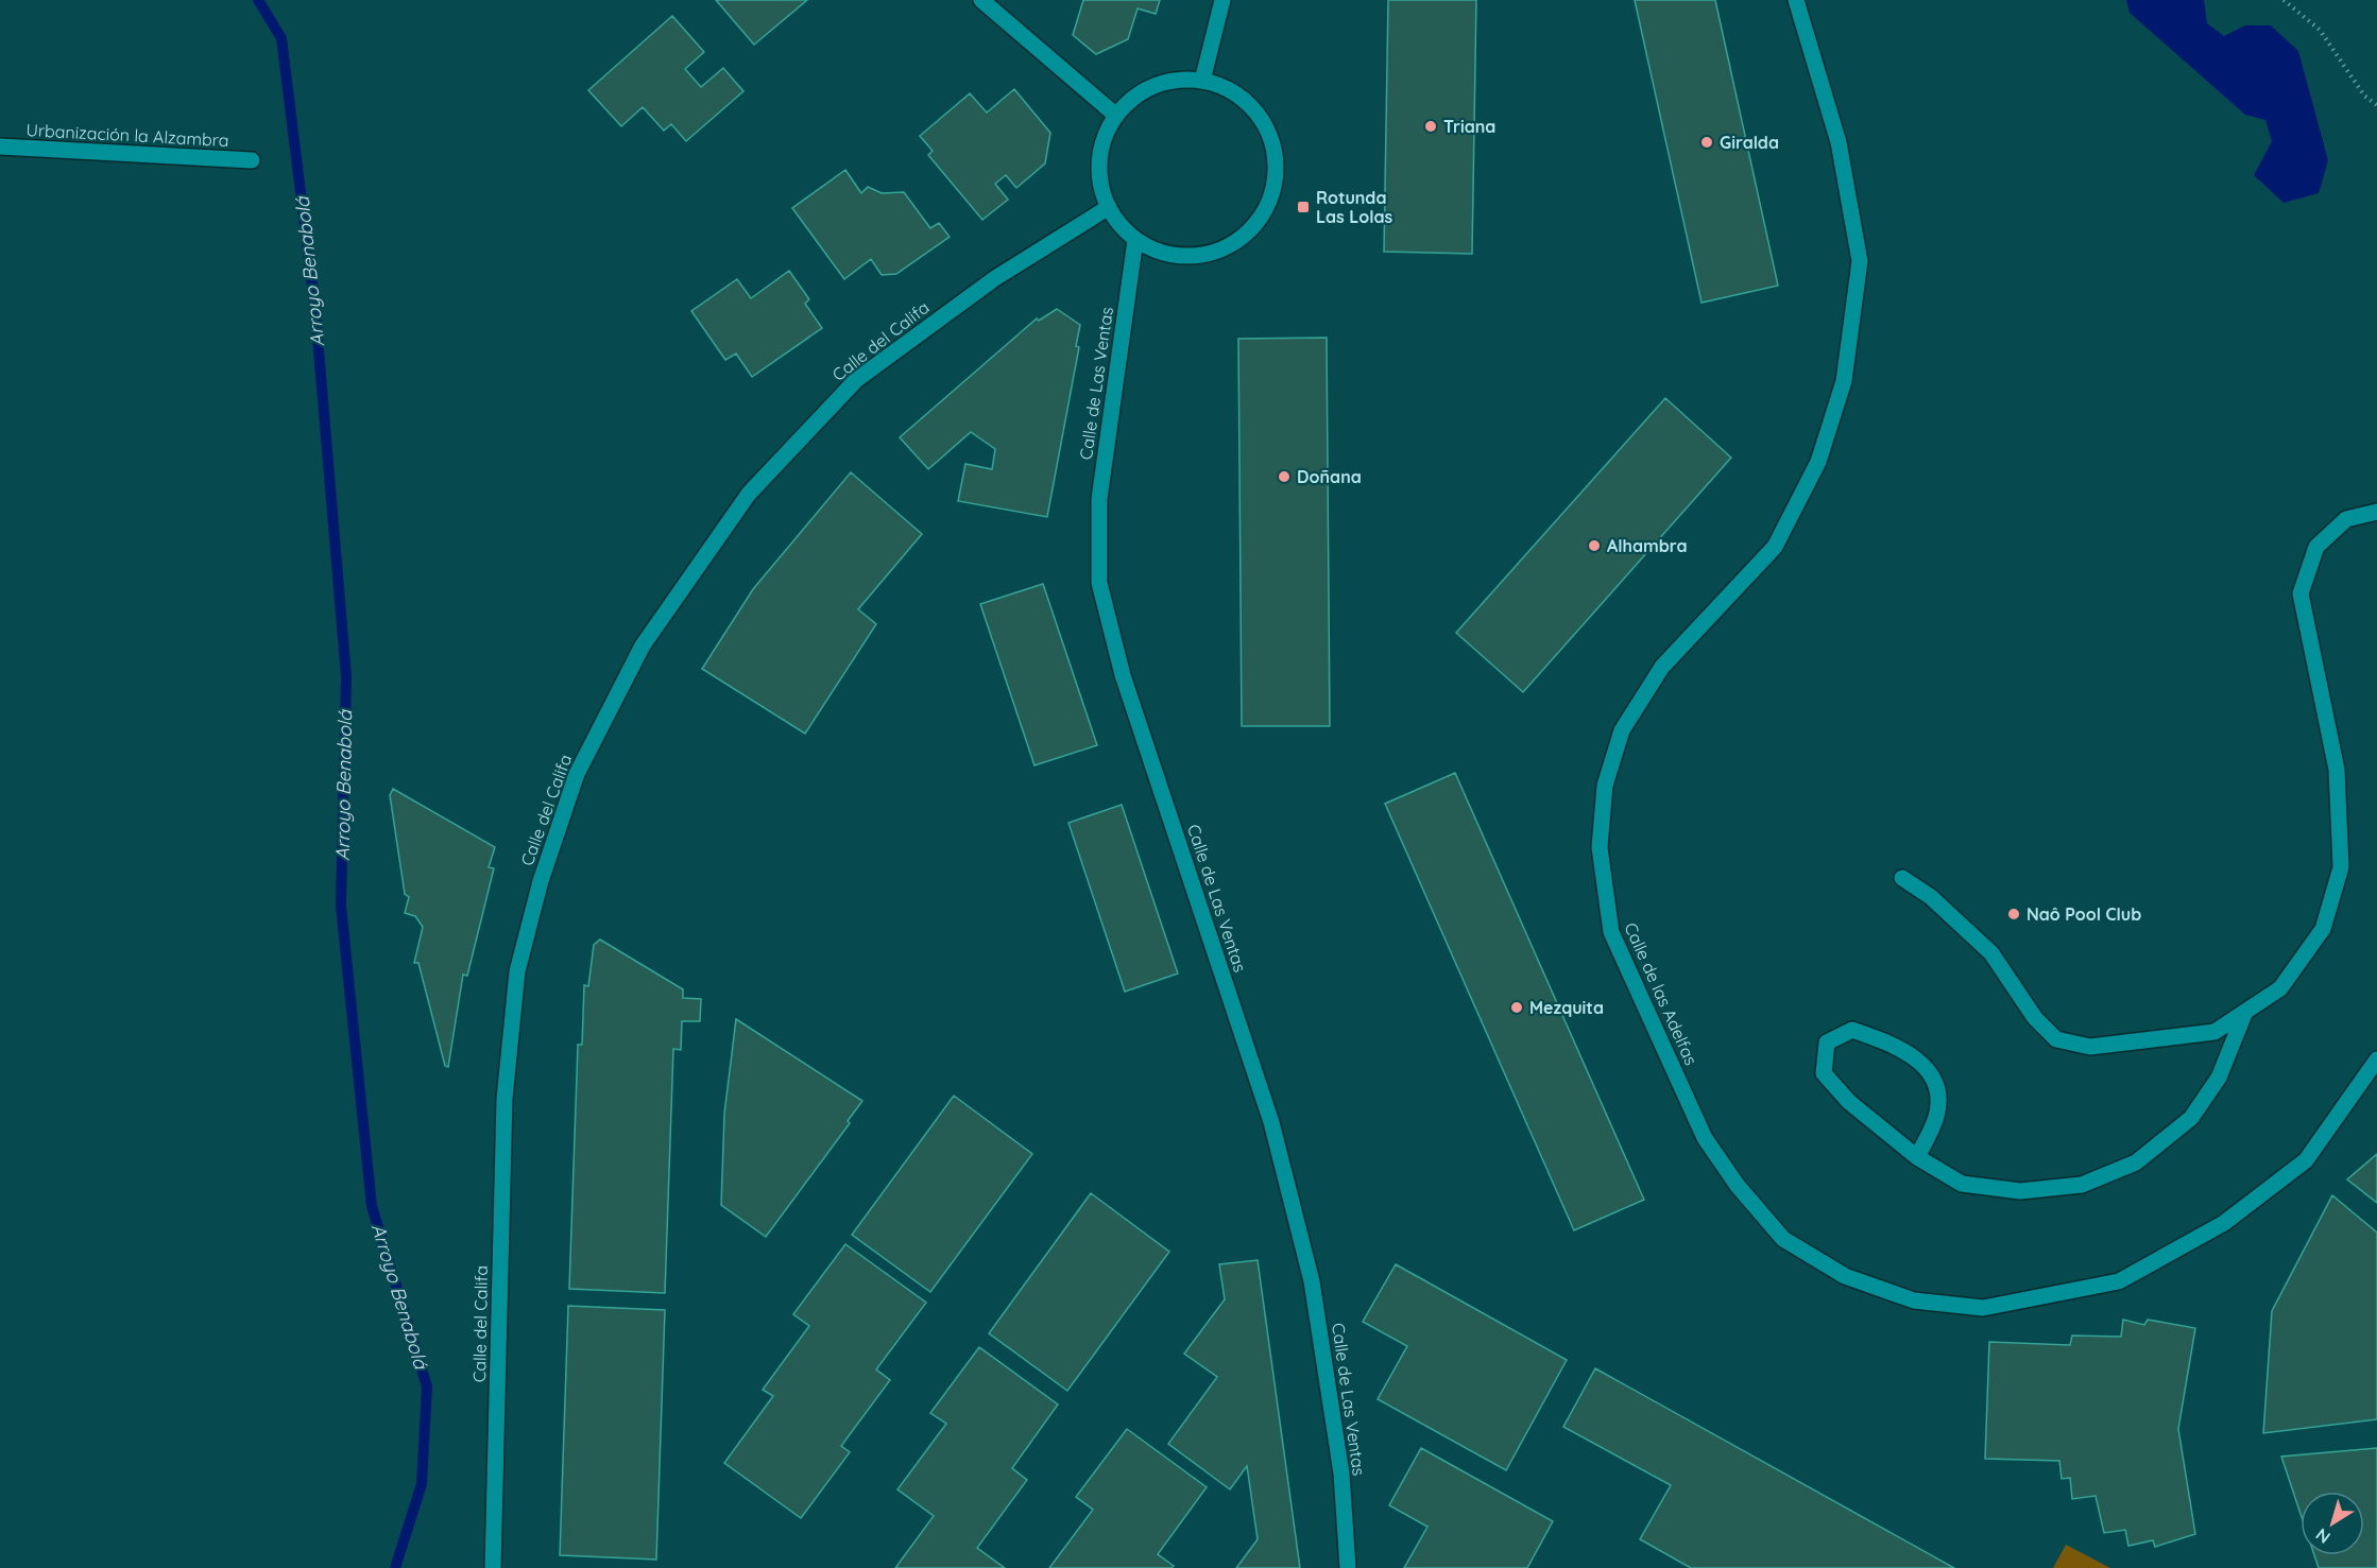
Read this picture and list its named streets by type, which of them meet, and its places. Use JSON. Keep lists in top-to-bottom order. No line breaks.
{"streets":{"street":["Urbanización la Alzambra","Calle del Califa","Calle de Las Ventas","Calle de las Adelfas"]},"crossings":[["Calle del Califa","Calle de Las Ventas"]],"water":["Arroyo Benabolá"],"places":{"other":["Triana","Giralda","Doñana","Alhambra","Naô Pool Club","Mezquita"],"transit":["Rotunda Las Lolas"]},"north":"bottom left"}
